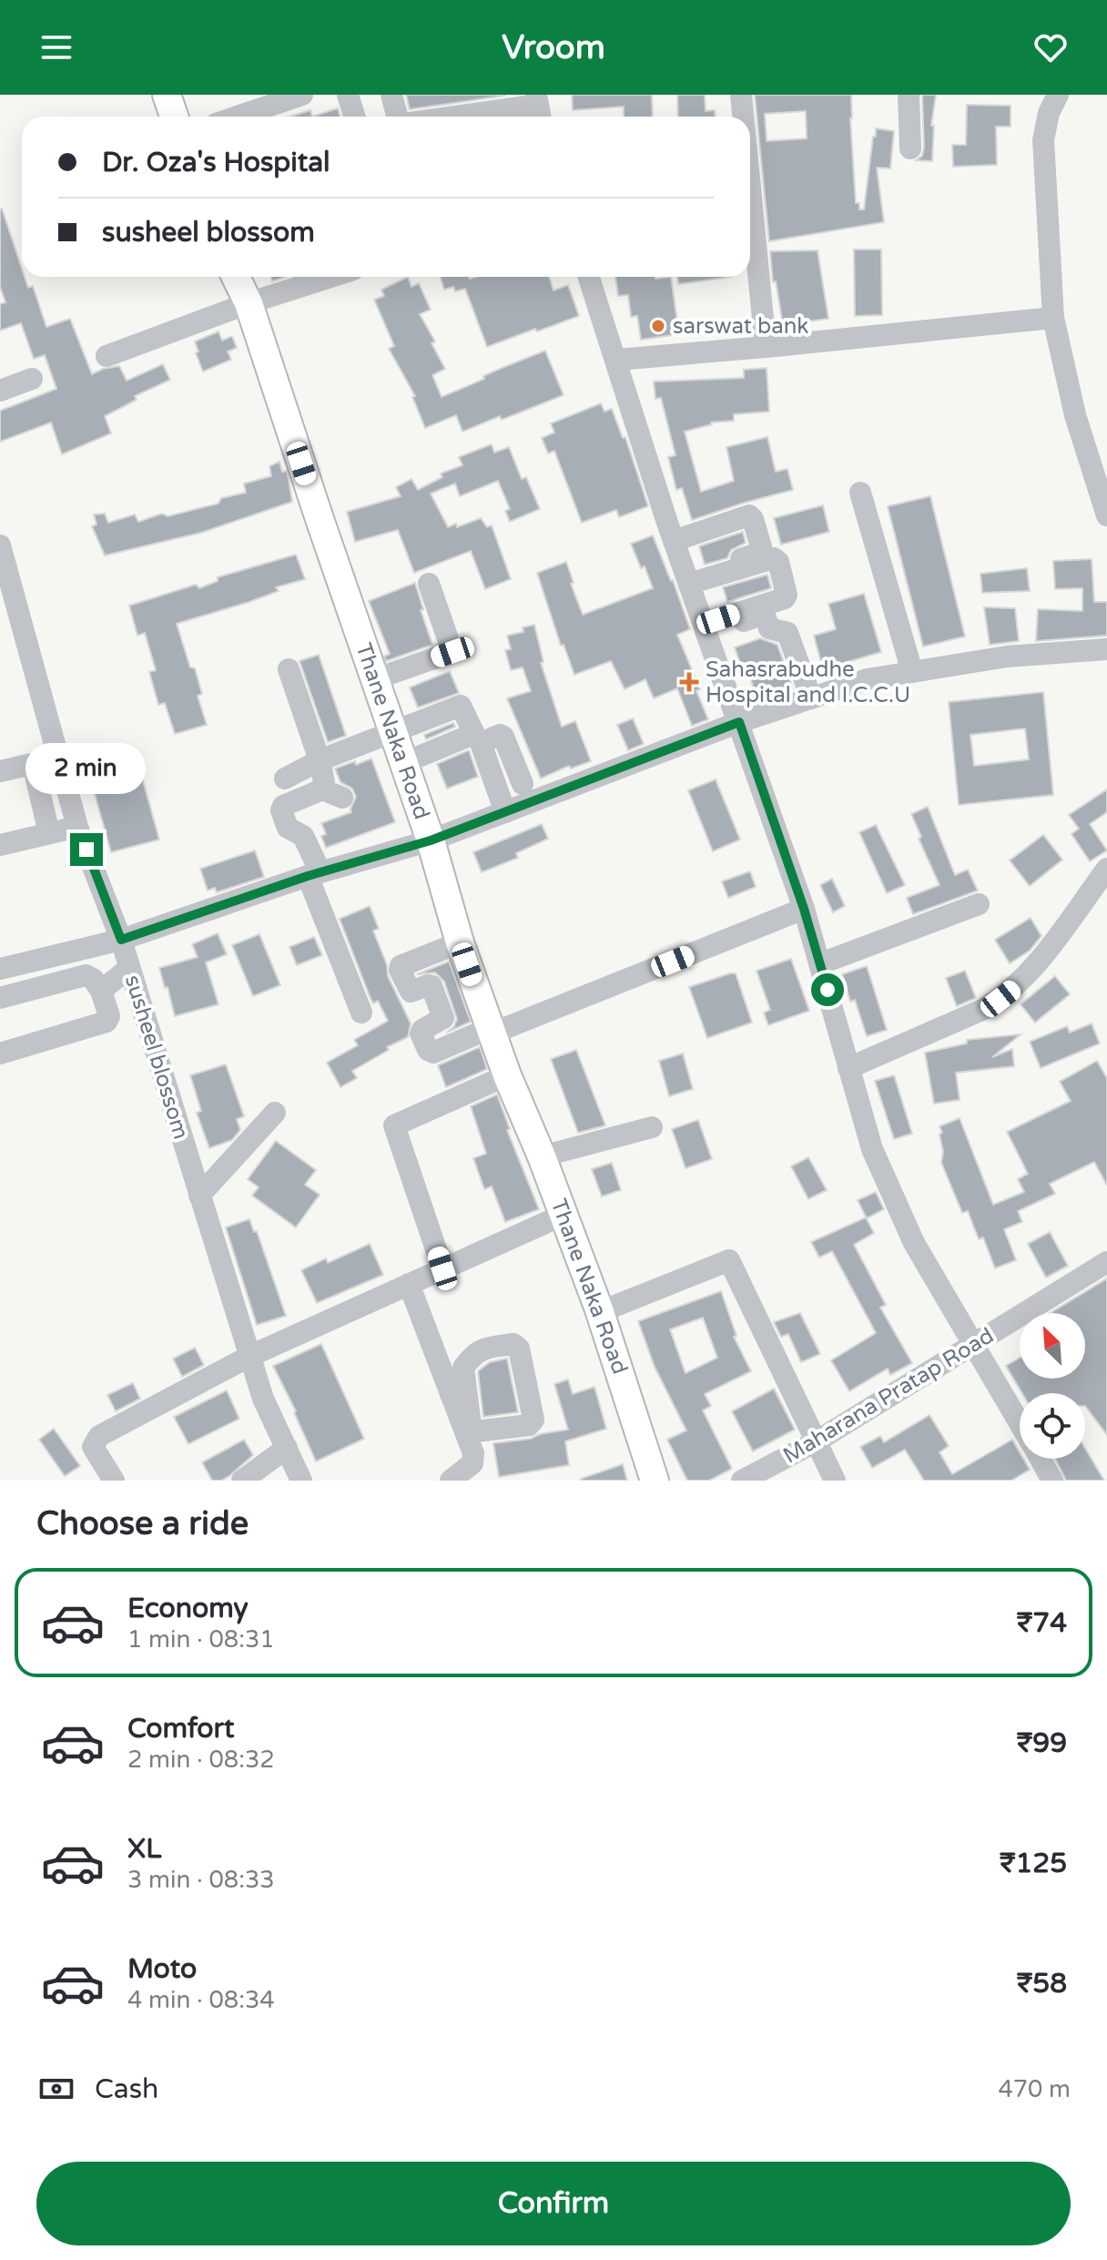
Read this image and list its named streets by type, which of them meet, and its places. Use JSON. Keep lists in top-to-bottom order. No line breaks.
{"streets":{"main road":["Thane Naka Road"],"street":["susheel blossom","Maharana Pratap Road"]},"places":{"other":["sarswat bank"],"health":["Sahasrabudhe Hospital and I.C.C.U"]},"north":"top left","page":{"header":"Vroom","banner":["Dr. Oza's Hospital","susheel blossom"],"bubble":"2 min","heading":"Choose a ride","list":[{"name":"Economy","note":"1 min · 08:31","value":"₹74"},{"name":"Comfort","note":"2 min · 08:32","value":"₹99"},{"name":"XL","note":"3 min · 08:33","value":"₹125"},{"name":"Moto","note":"4 min · 08:34","value":"₹58"}],"pay":["Cash","470 m"],"buttons":"Confirm"}}
